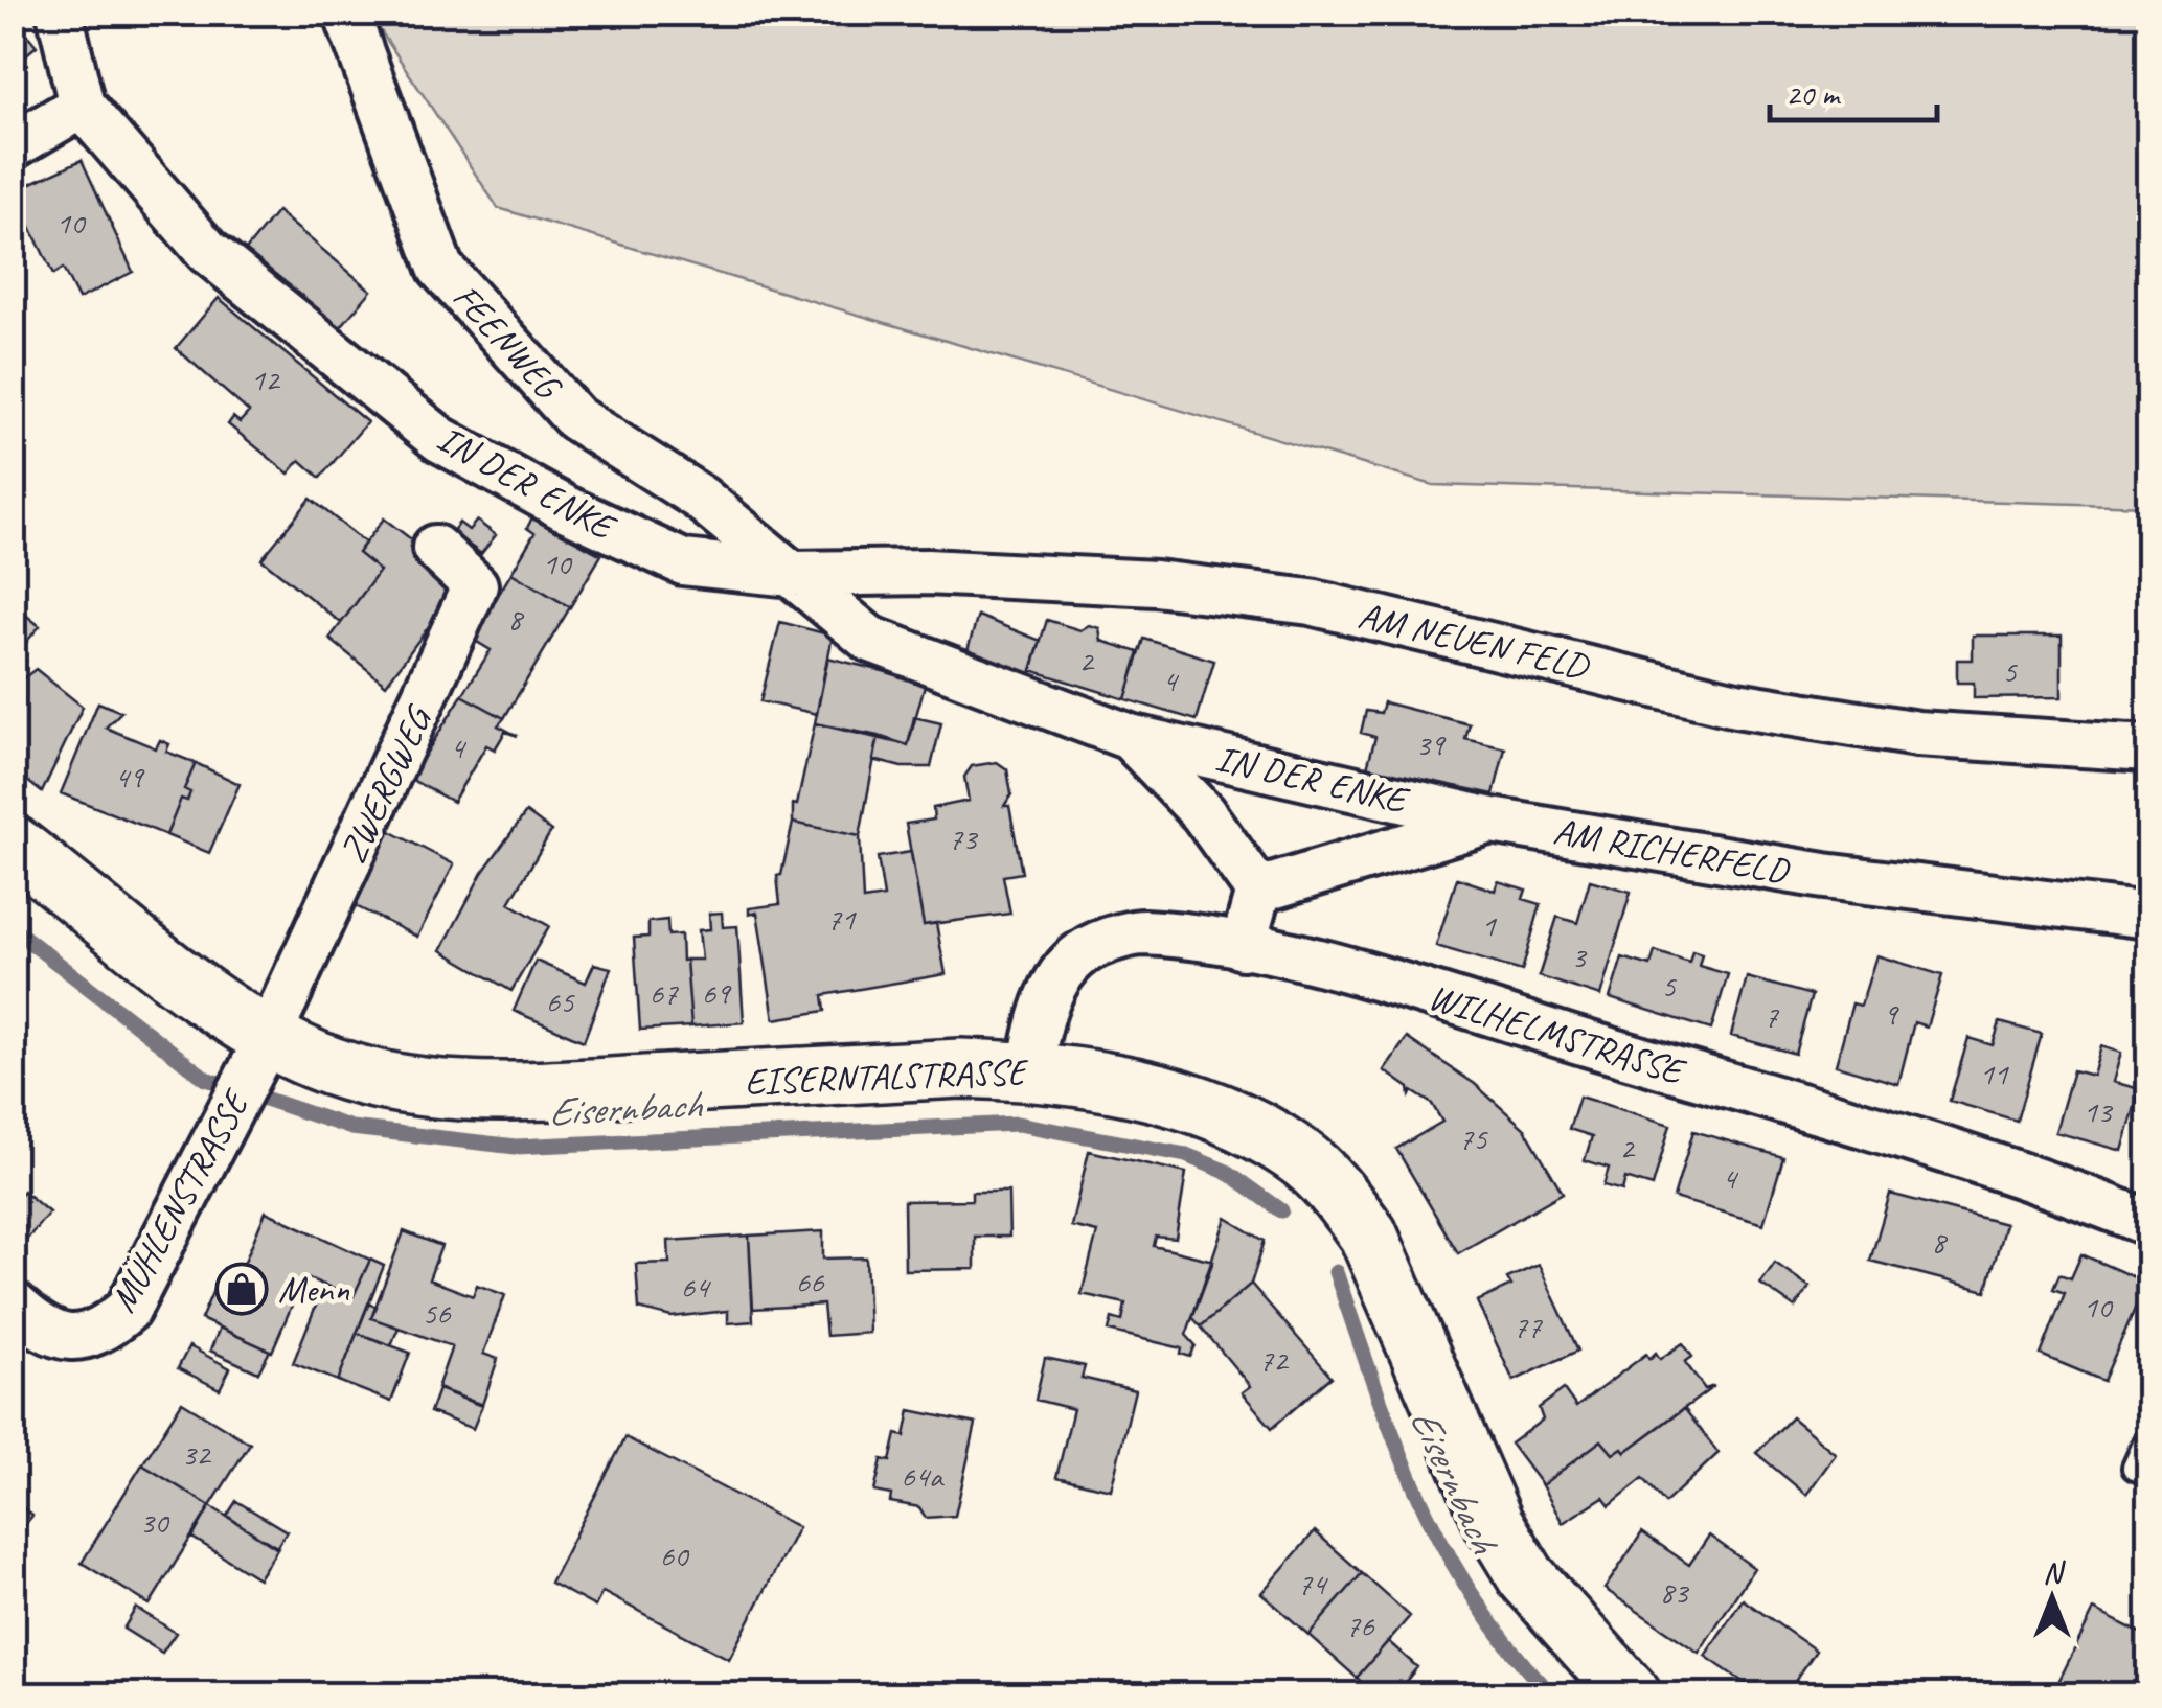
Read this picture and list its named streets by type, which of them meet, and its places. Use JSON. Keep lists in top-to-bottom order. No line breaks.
{"streets":{"main road":["EISERNTALSTRASSE"],"street":["FEENWEG","IN DER ENKE","AM NEUEN FELD","ZWERGWEG","AM RICHERFELD","WILHELMSTRASSE","MÜHLENSTRASSE"]},"crossings":[["FEENWEG","IN DER ENKE"],["FEENWEG","AM NEUEN FELD"],["IN DER ENKE","AM NEUEN FELD"],["IN DER ENKE","AM RICHERFELD"],["ZWERGWEG","EISERNTALSTRASSE"],["ZWERGWEG","MÜHLENSTRASSE"],["WILHELMSTRASSE","EISERNTALSTRASSE"],["EISERNTALSTRASSE","MÜHLENSTRASSE"]],"water":["Eisernbach"],"places":{"shop":["Menn"]},"house_numbers":["10","12","10","8","2","5","4","39","4","49","73","71","1","3","5","67","69","65","9","7","11","13","75","2","4","8","66","64","10","56","77","72","32","64a","30","60","74","83","76"],"scale_bar":"20 m","north":"top"}
